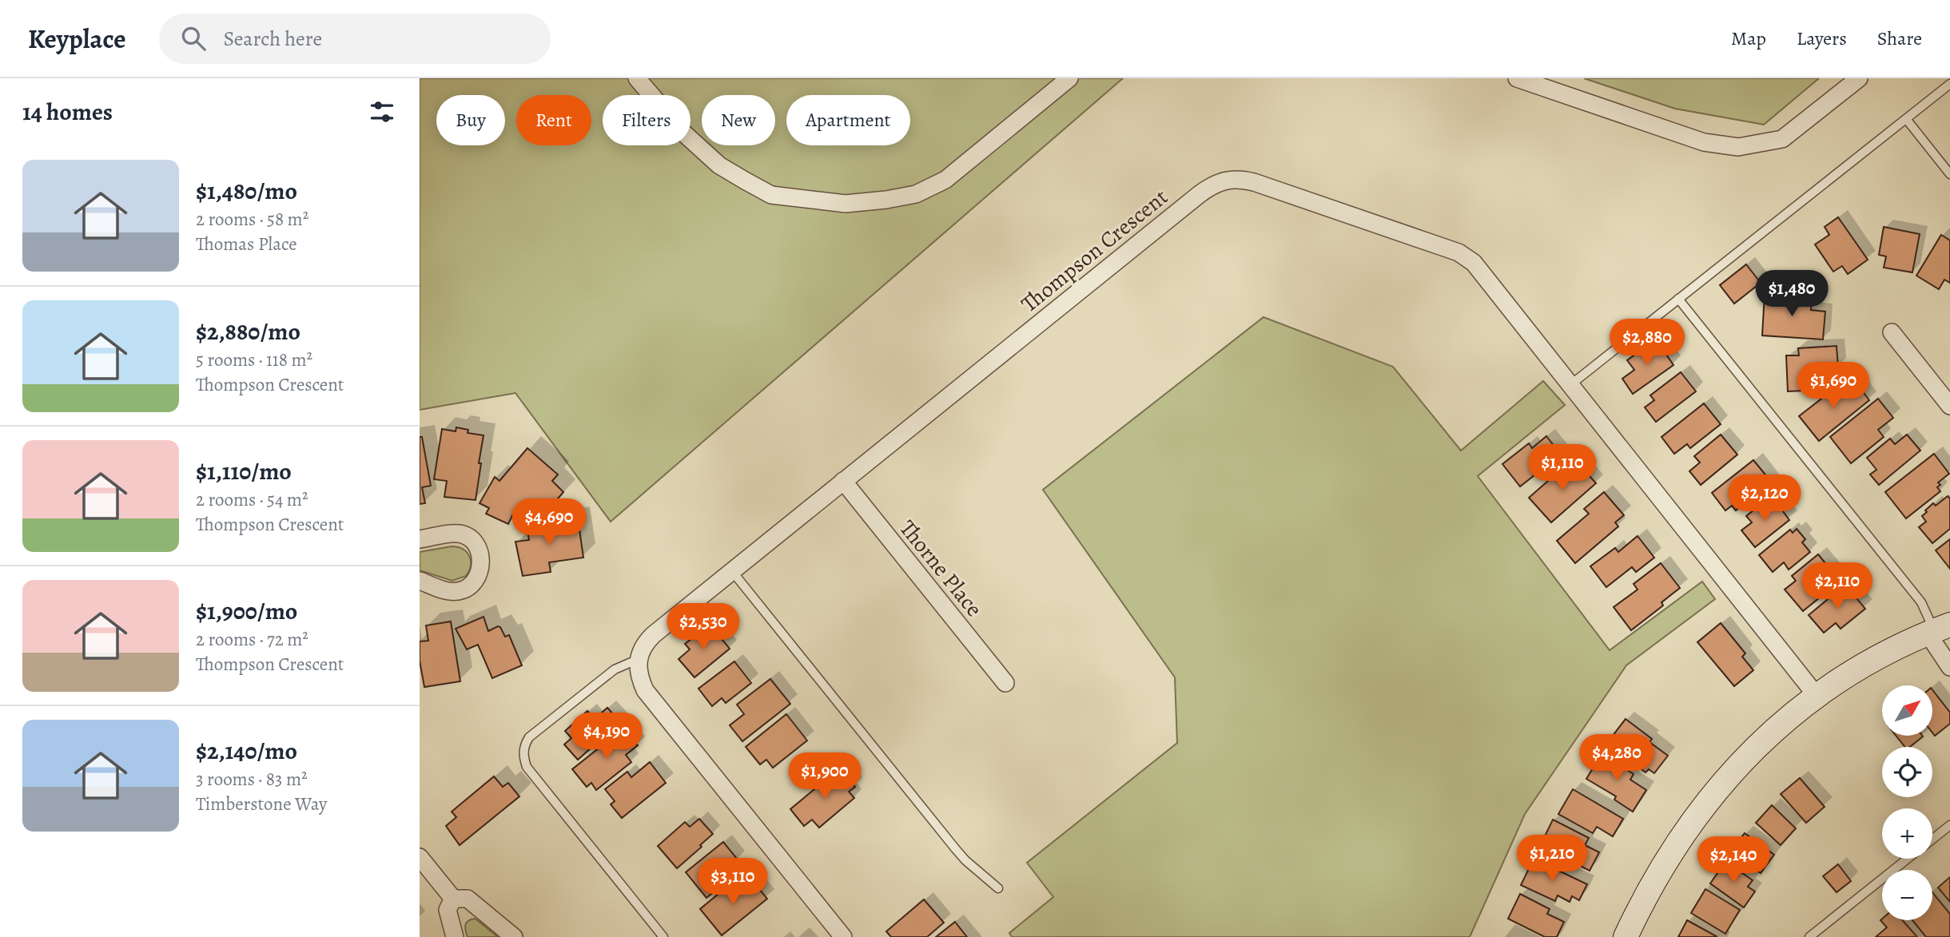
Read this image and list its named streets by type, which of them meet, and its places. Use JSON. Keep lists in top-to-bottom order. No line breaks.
{"streets":{"street":["Thompson Crescent","Thorne Place"]},"crossings":[["Thompson Crescent","Thorne Place"]],"north":"top right","page":{"header":"Keyplace","search":"Search here","nav":["Map","Layers","Share"],"heading":"14 homes","chip":["Buy","Rent","Filters","New","Apartment"],"list":[{"name":"$1,480/mo","note":"2 rooms · 58 m² · Thomas Place"},{"name":"$2,880/mo","note":"5 rooms · 118 m² · Thompson Crescent"},{"name":"$1,110/mo","note":"2 rooms · 54 m² · Thompson Crescent"},{"name":"$1,900/mo","note":"2 rooms · 72 m² · Thompson Crescent"},{"name":"$2,140/mo","note":"3 rooms · 83 m² · Timberstone Way"}],"price":["$1,480","$2,880","$1,690","$1,110","$2,120","$4,690","$2,110","$2,530","$4,190","$4,280","$1,900","$1,210","$2,140","$3,110"],"map_buttons":["+","−"]}}
